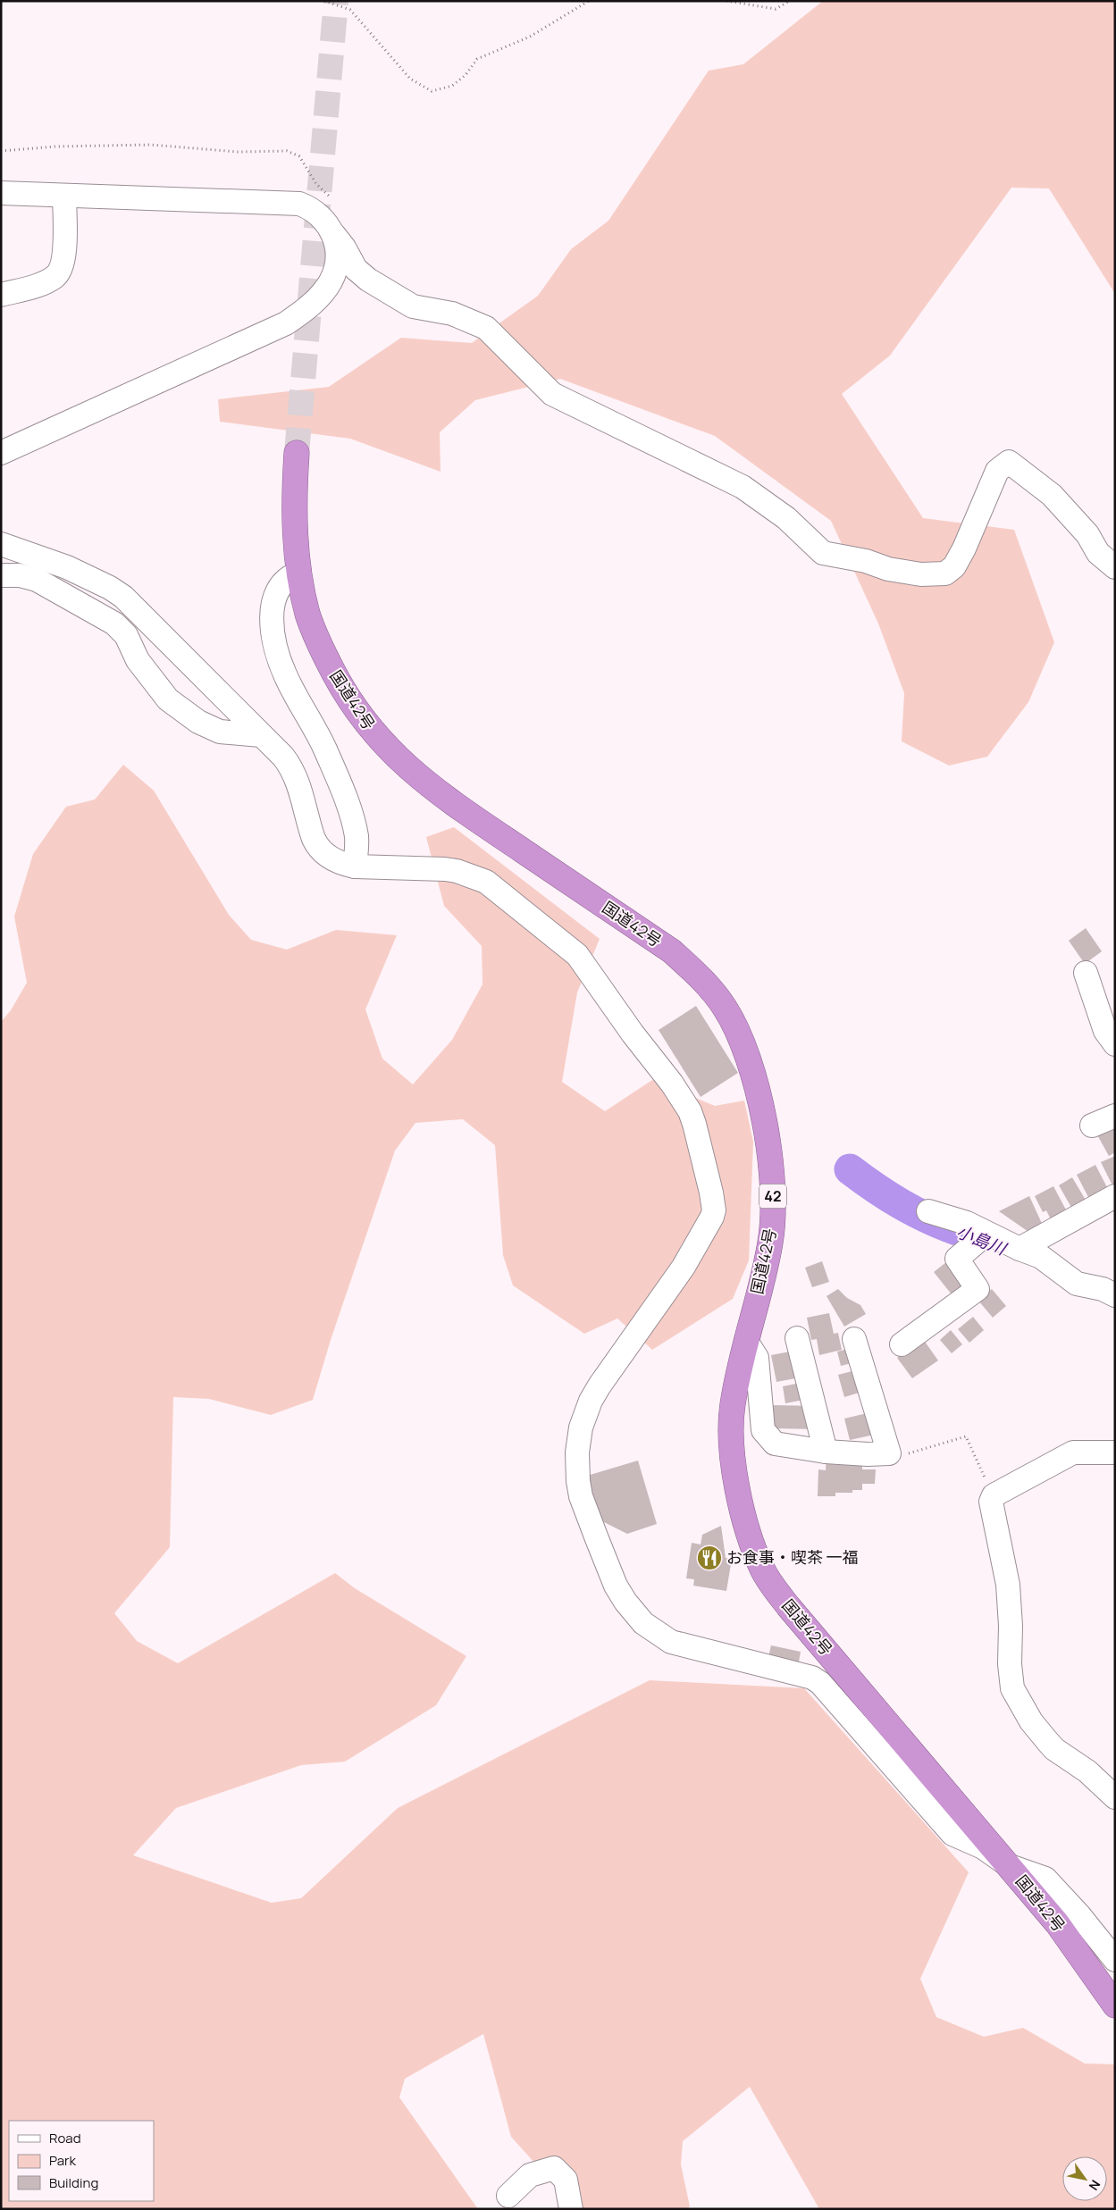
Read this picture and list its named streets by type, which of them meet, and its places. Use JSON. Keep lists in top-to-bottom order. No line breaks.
{"streets":{"highway":["国道42号","42"]},"water":["小島川"],"places":{"restaurant":["お食事・喫茶 一福"]},"legend":["Road","Park","Building"],"north":"bottom right"}
